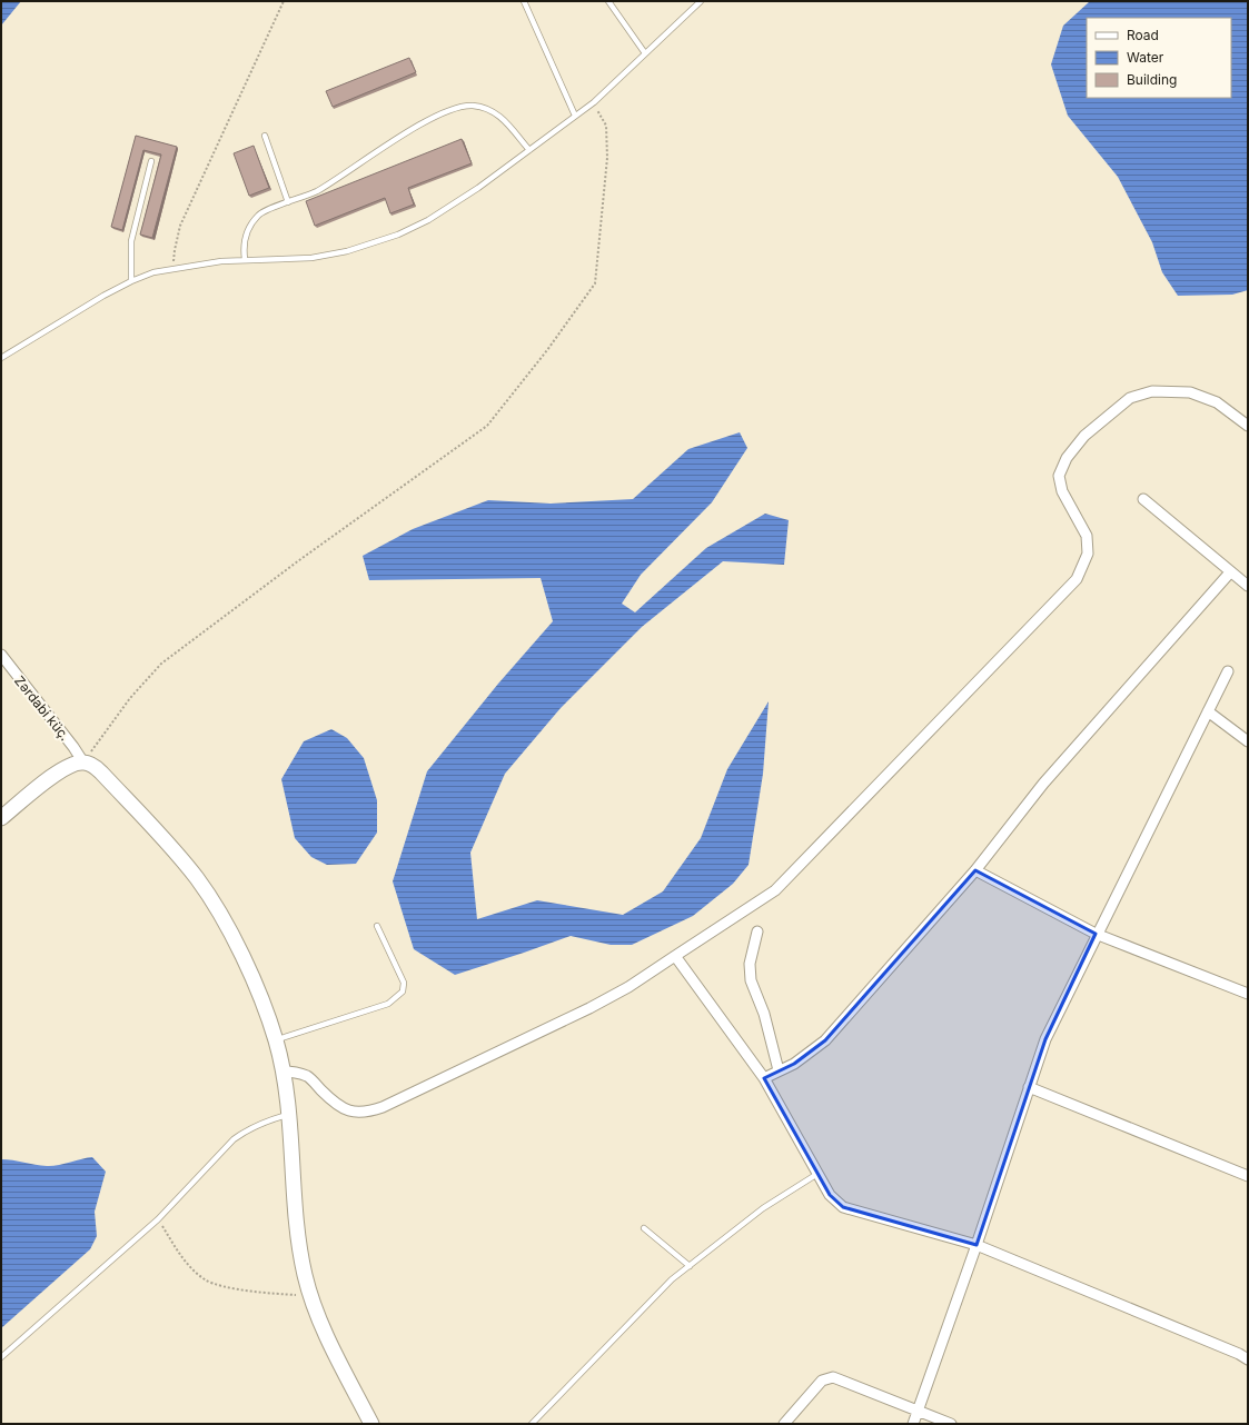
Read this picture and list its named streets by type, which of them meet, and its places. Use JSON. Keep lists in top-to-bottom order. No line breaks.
{"streets":{"street":["Zərdabi küç."]},"legend":["Road","Water","Building"]}
